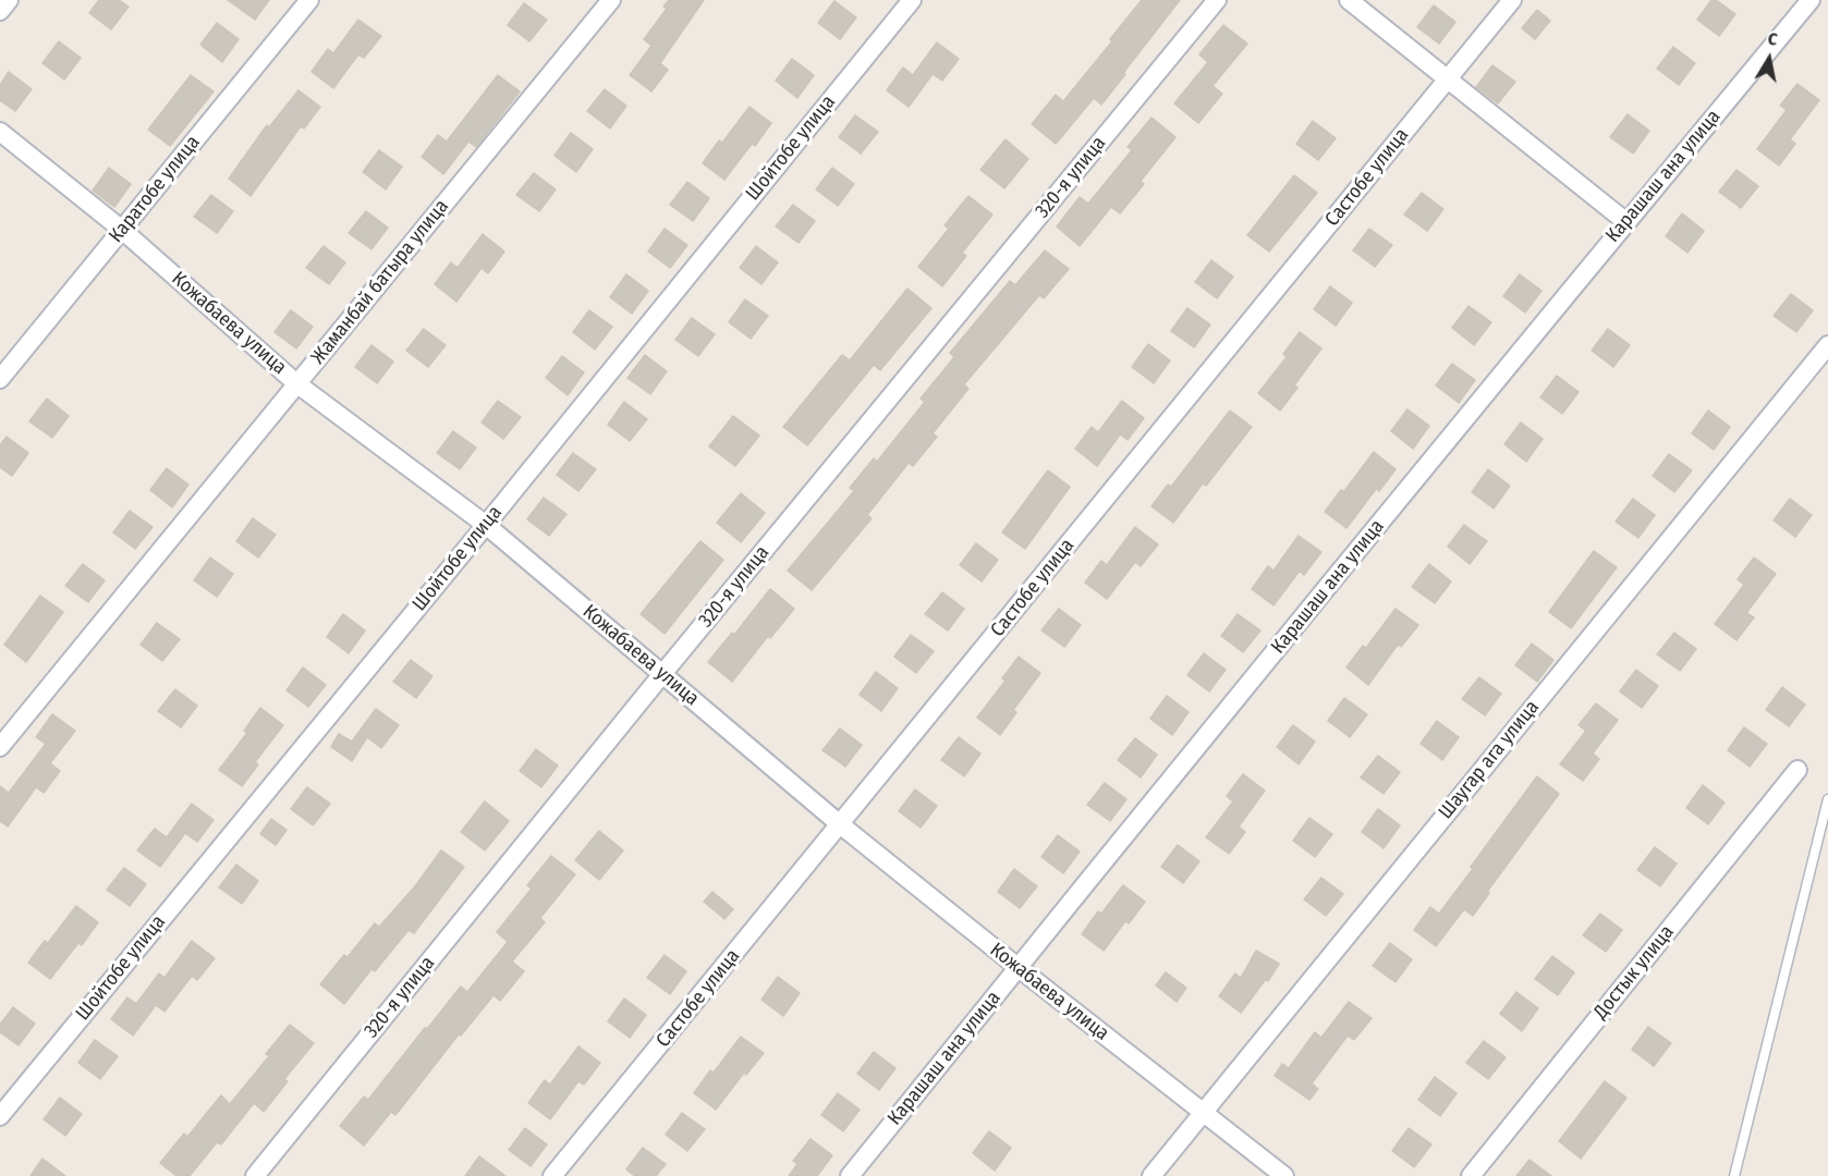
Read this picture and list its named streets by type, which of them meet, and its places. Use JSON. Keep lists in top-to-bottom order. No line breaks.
{"streets":{"street":["Шойтобе улица","Карашаш ана улица","320-я улица","Састобе улица","Каратобе улица","Жаманбай батыра улица","Кожабаева улица","Шаугар ага улица","Достык улица"]},"crossings":[["Шойтобе улица","Кожабаева улица"],["Карашаш ана улица","Кожабаева улица"],["320-я улица","Кожабаева улица"],["Састобе улица","Кожабаева улица"],["Каратобе улица","Кожабаева улица"],["Жаманбай батыра улица","Кожабаева улица"],["Кожабаева улица","Шаугар ага улица"]],"north":"top"}
